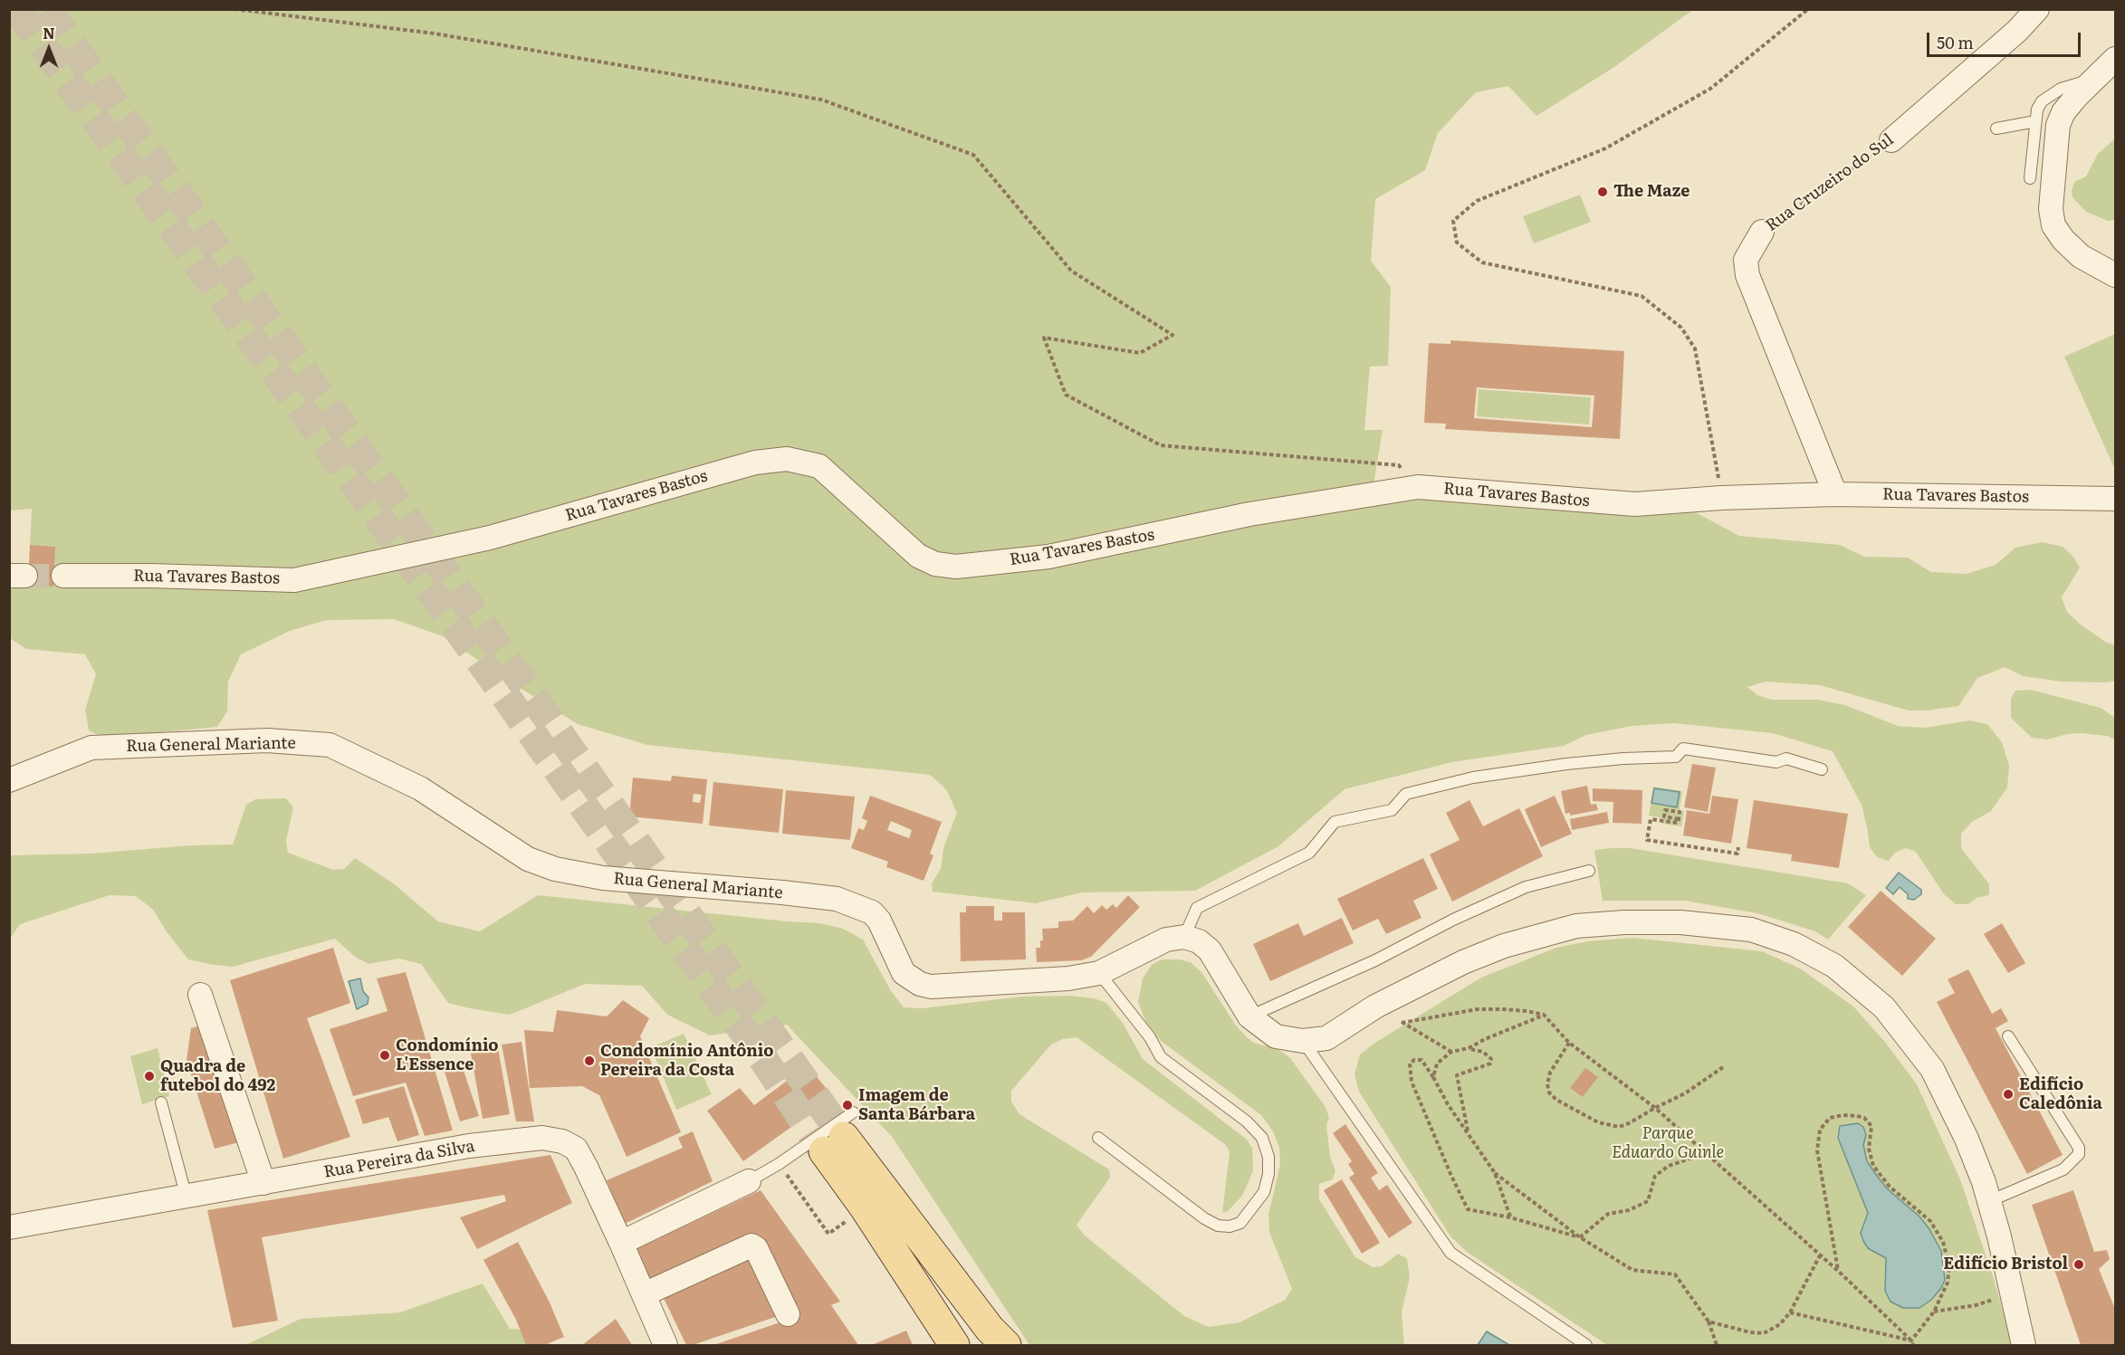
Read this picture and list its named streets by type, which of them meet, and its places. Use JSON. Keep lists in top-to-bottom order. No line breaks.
{"streets":{"street":["Rua Cruzeiro do Sul","Rua Tavares Bastos","Rua General Mariante","Rua Pereira da Silva"]},"crossings":[["Rua Cruzeiro do Sul","Rua Tavares Bastos"]],"parks":["Parque Eduardo Guinle"],"places":["The Maze","Condomínio L'Essence","Condomínio Antônio Pereira da Costa","Quadra de futebol do 492","Edifício Caledônia","Imagem de Santa Bárbara","Edifício Bristol"],"scale_bar":"50 m","north":"top"}
